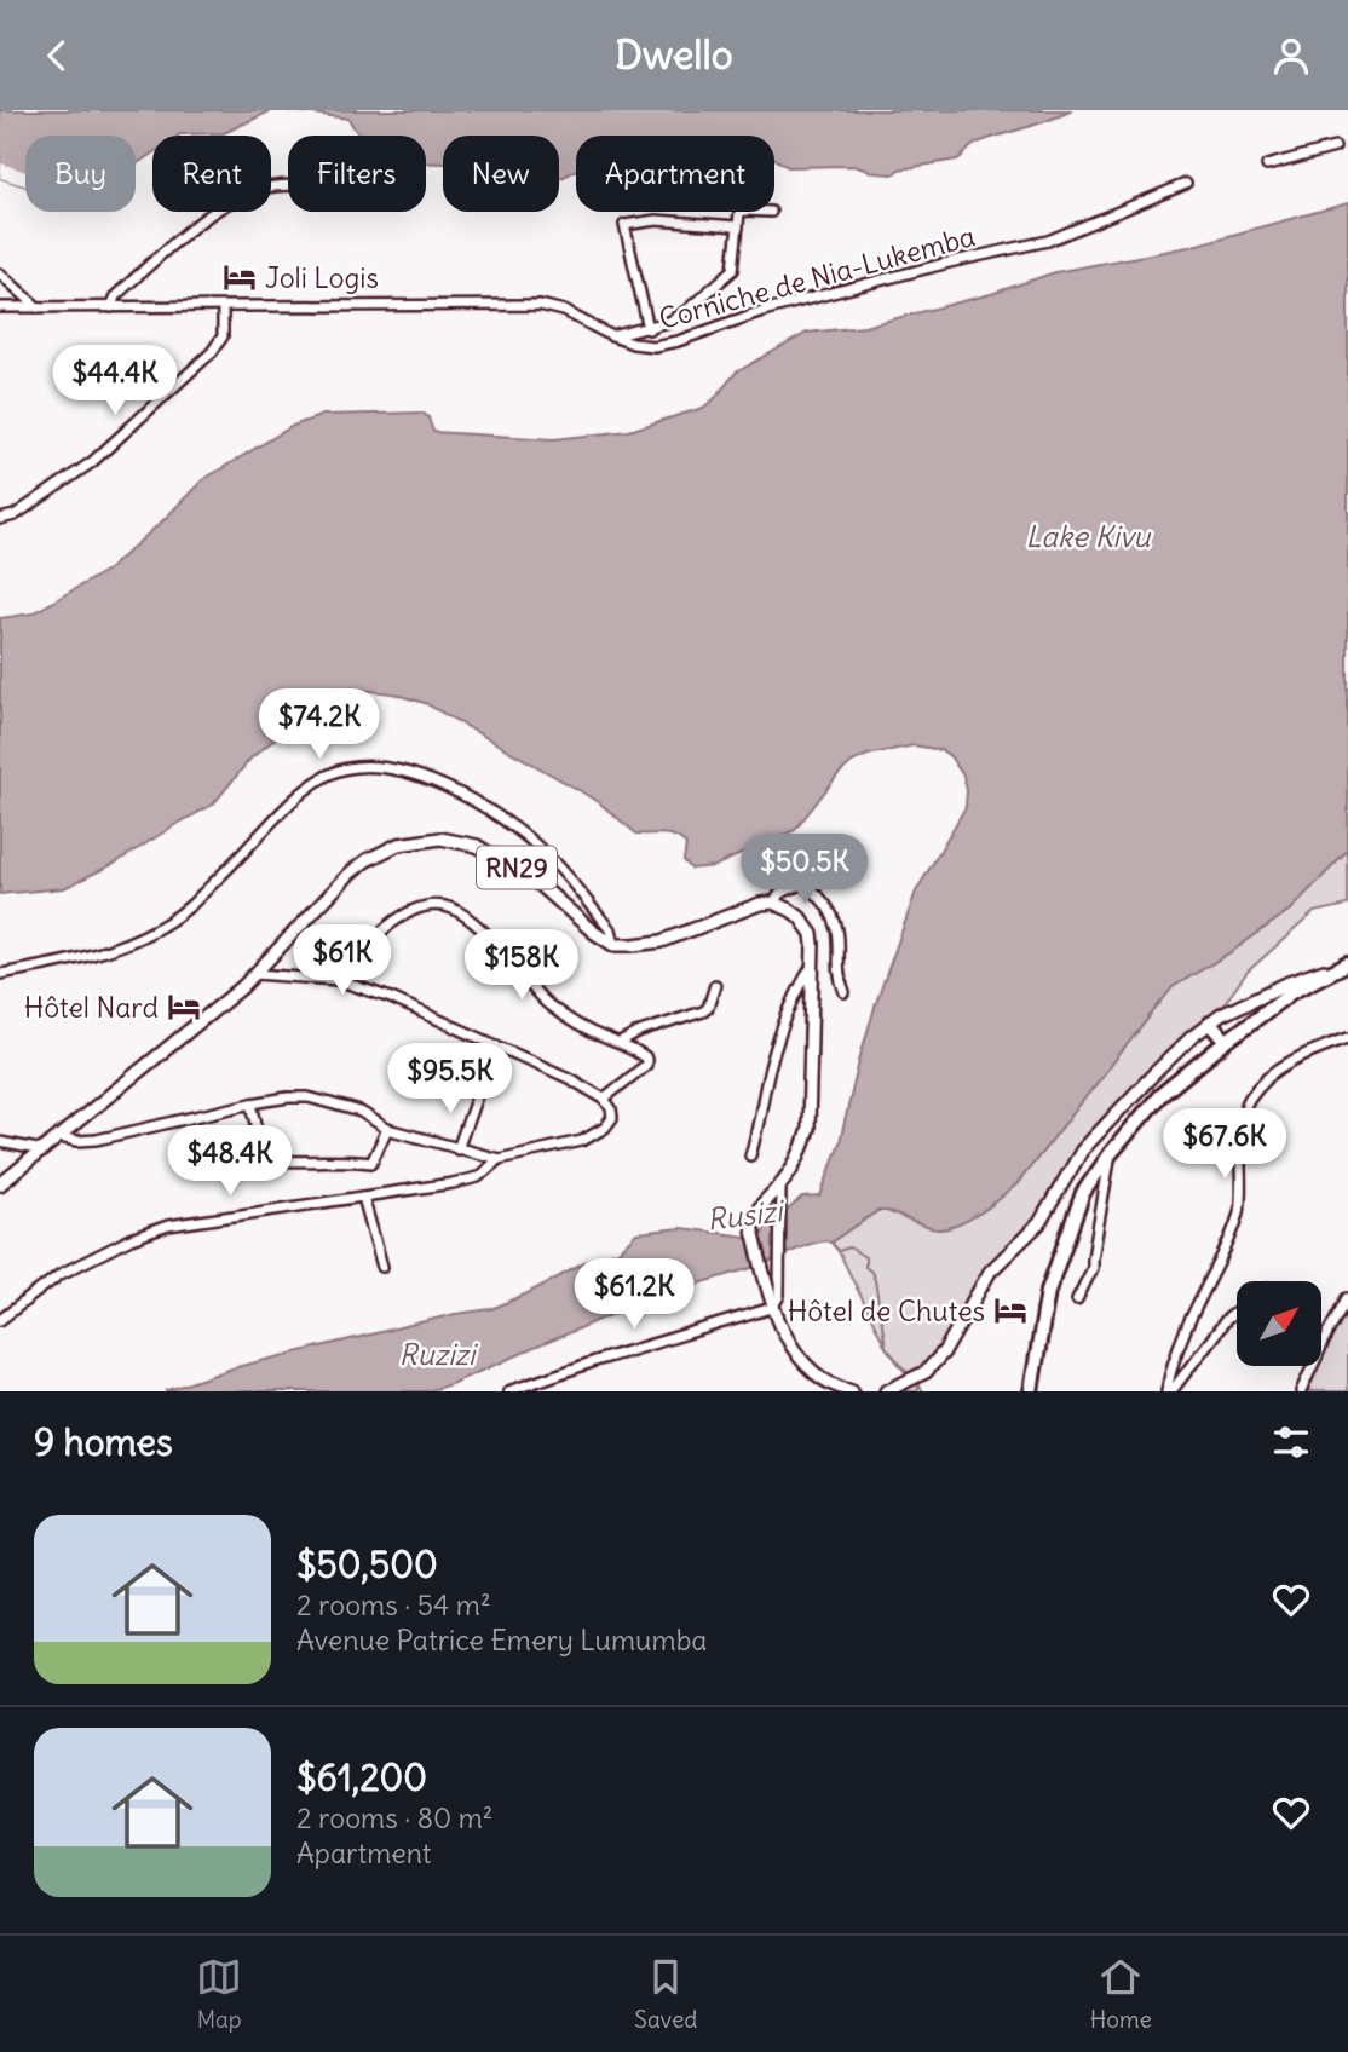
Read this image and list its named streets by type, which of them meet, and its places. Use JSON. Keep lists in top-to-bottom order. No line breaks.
{"streets":{"main road":["RN29"],"street":["Corniche de Nia-Lukemba"]},"water":["Lake Kivu","Rusizi","Ruzizi"],"places":{"hotel":["Joli Logis","Hôtel Nard","Hôtel de Chutes"]},"north":"top right","page":{"header":"Dwello","chip":["Buy","Rent","Filters","New","Apartment"],"price":["$44.4K","$74.2K","$50.5K","$61K","$158K","$95.5K","$67.6K","$48.4K","$61.2K"],"heading":"9 homes","list":[{"name":"$50,500","note":"2 rooms · 54 m² · Avenue Patrice Emery Lumumba"},{"name":"$61,200","note":"2 rooms · 80 m² · Apartment"}],"tabs":["Map","Saved","Home"]}}
